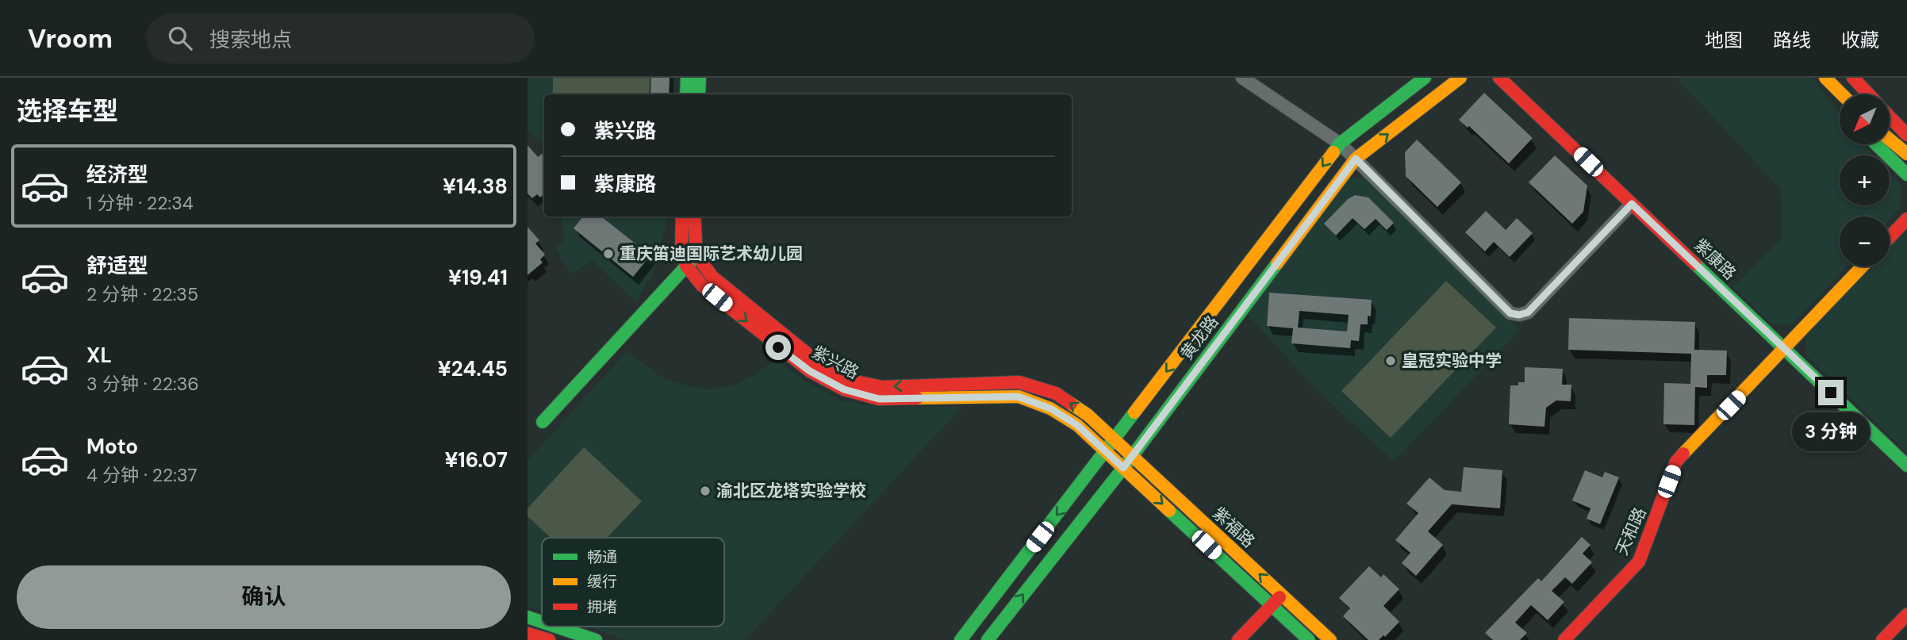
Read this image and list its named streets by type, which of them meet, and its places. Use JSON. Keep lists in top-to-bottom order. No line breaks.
{"streets":{"main road":["紫康路","黄龙路","紫兴路","紫福路","天和路"]},"crossings":[["紫康路","天和路"],["黄龙路","紫兴路"],["黄龙路","紫福路"],["紫兴路","紫福路"]],"places":["重庆笛迪国际艺术幼儿园","皇冠实验中学","渝北区龙塔实验学校"],"legend":["畅通","缓行","拥堵"],"north":"bottom left","page":{"header":"Vroom","search":"搜索地点","nav":["地图","路线","收藏"],"heading":"选择车型","map_buttons":["+","−"],"banner":["紫兴路","紫康路"],"list":[{"name":"经济型","note":"1 分钟 · 22:34","value":"¥14.38"},{"name":"舒适型","note":"2 分钟 · 22:35","value":"¥19.41"},{"name":"XL","note":"3 分钟 · 22:36","value":"¥24.45"},{"name":"Moto","note":"4 分钟 · 22:37","value":"¥16.07"}],"bubble":"3 分钟","buttons":"确认"}}
